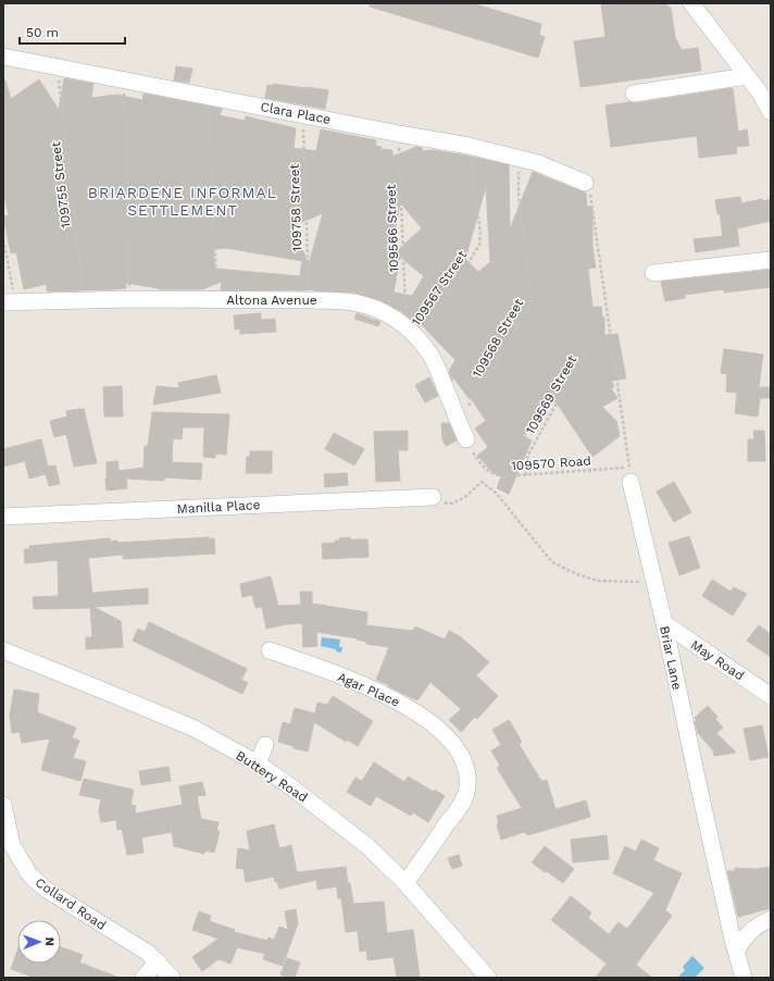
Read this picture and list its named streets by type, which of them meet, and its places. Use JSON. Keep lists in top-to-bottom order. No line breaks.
{"streets":{"street":["Clara Place","Altona Avenue","Manilla Place","Briar Lane","May Road","Agar Place","Buttery Road","Collard Road"],"path":["109755 Street","109758 Street","109566 Street","109567 Street","109568 Street","109569 Street","109570 Road"]},"crossings":[["Clara Place","109755 Street"],["Clara Place","109758 Street"],["Clara Place","109566 Street"],["Clara Place","109567 Street"],["Clara Place","109568 Street"],["109755 Street","Altona Avenue"],["109758 Street","Altona Avenue"],["109566 Street","Altona Avenue"],["109567 Street","Altona Avenue"],["Altona Avenue","109568 Street"],["Altona Avenue","109570 Road"],["109569 Street","109570 Road"],["109570 Road","Briar Lane"],["Briar Lane","May Road"],["Agar Place","Buttery Road"]],"districts":["BRIARDENE INFORMAL SETTLEMENT"],"scale_bar":"50 m","north":"right"}
